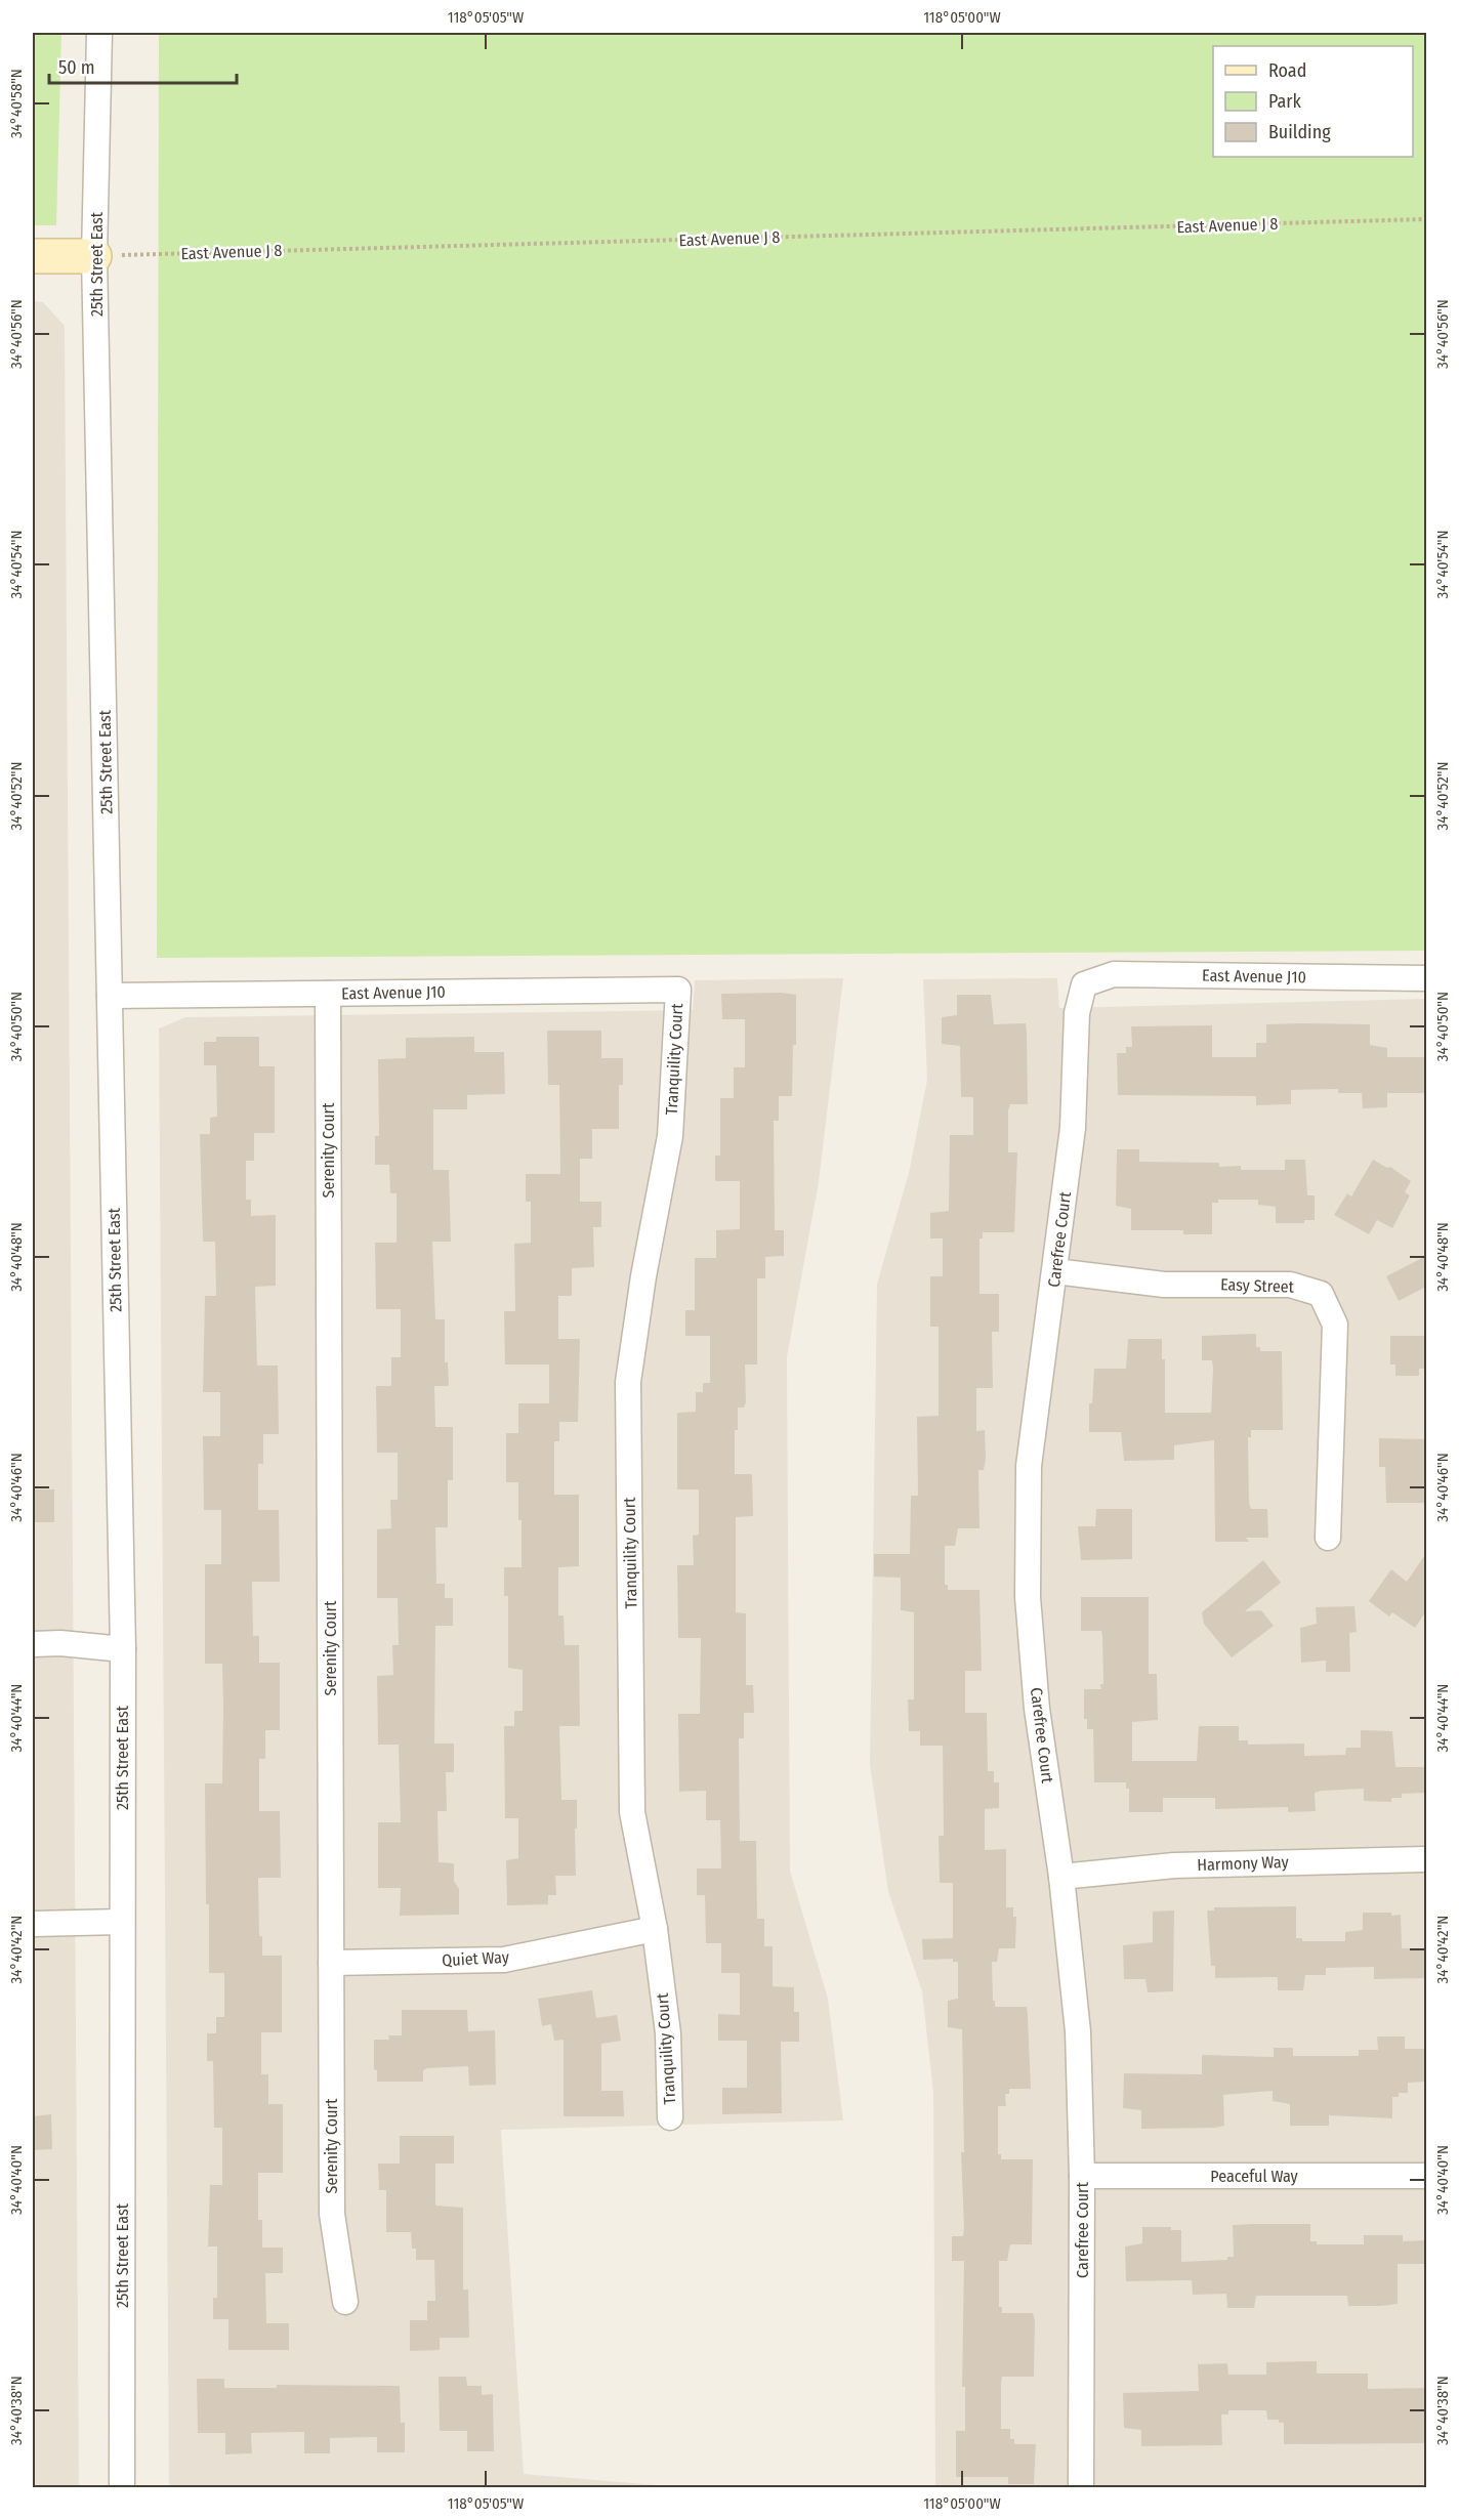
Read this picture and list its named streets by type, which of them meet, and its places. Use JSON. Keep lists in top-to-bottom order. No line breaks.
{"streets":{"street":["25th Street East","East Avenue J10","Tranquility Court","Serenity Court","Carefree Court","Easy Street","Harmony Way","Quiet Way","Peaceful Way"],"path":["East Avenue J 8"]},"crossings":[["East Avenue J 8","25th Street East"],["25th Street East","East Avenue J10"],["East Avenue J10","Tranquility Court"],["East Avenue J10","Serenity Court"],["East Avenue J10","Carefree Court"],["Tranquility Court","Quiet Way"],["Serenity Court","Quiet Way"],["Carefree Court","Easy Street"],["Carefree Court","Harmony Way"],["Carefree Court","Peaceful Way"]],"legend":["Road","Park","Building"],"scale_bar":"50 m","coordinates":["118°05'05\"W","118°05'00\"W","34°40'58\"N","34°40'56\"N","34°40'54\"N","34°40'52\"N","34°40'50\"N","34°40'48\"N","34°40'46\"N","34°40'44\"N","34°40'42\"N","34°40'40\"N","34°40'38\"N"]}
